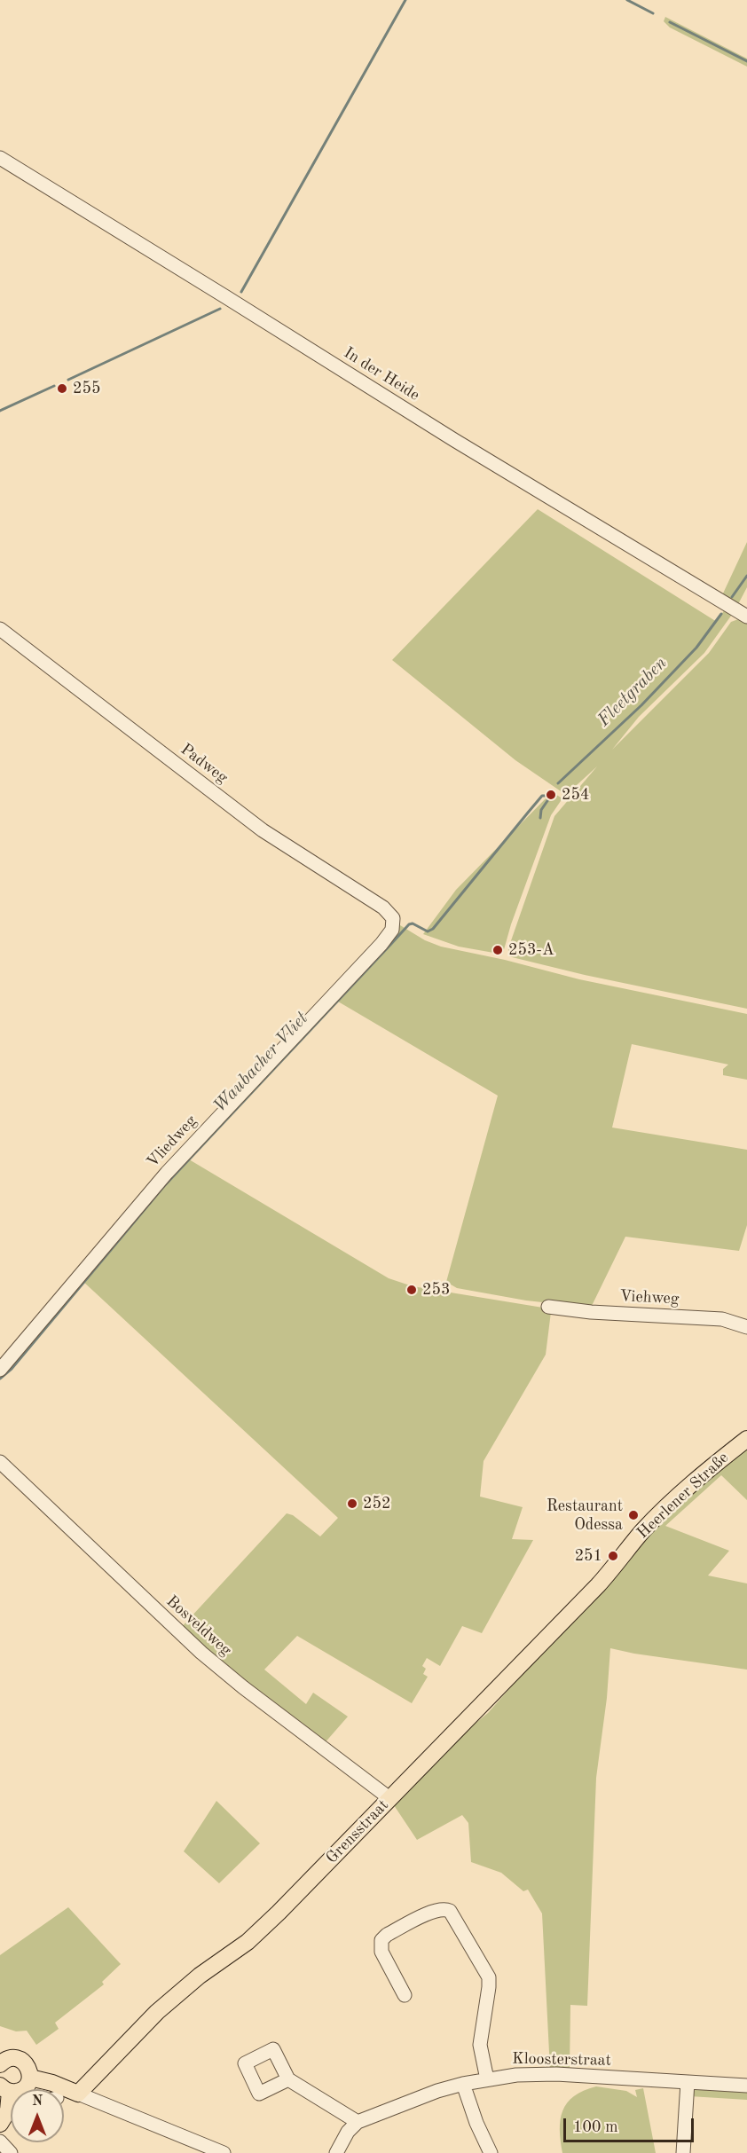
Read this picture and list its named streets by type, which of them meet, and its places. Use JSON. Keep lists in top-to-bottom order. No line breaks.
{"streets":{"main road":["Heerlener Straße","Grensstraat"],"street":["In der Heide","Padweg","Vliedweg","Viehweg","Bosveldweg","Kloosterstraat"]},"crossings":[["Padweg","Vliedweg"],["Heerlener Straße","Grensstraat"],["Bosveldweg","Grensstraat"]],"water":["Fleetgraben","Waubacher Vliet"],"places":["255","254","253-A","253","252","Restaurant Odessa","251"],"scale_bar":"100 m","north":"top"}
